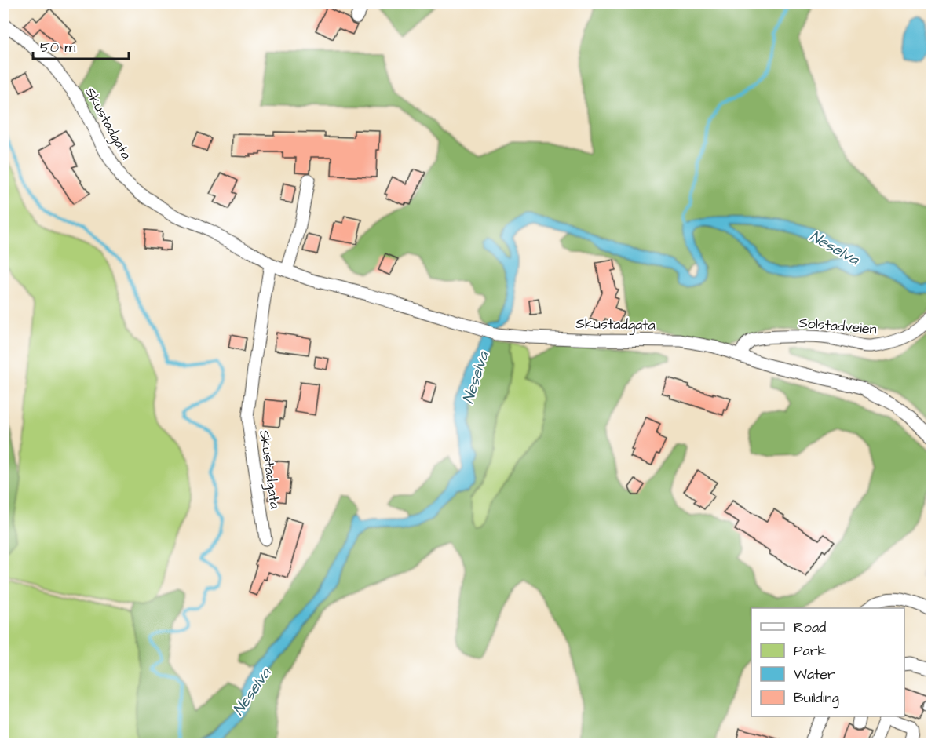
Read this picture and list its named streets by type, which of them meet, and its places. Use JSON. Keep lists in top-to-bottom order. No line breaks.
{"streets":{"street":["Skustadgata","Solstadveien"]},"crossings":[["Skustadgata","Solstadveien"]],"water":["Neselva"],"legend":["Road","Park","Water","Building"],"scale_bar":"50 m"}
